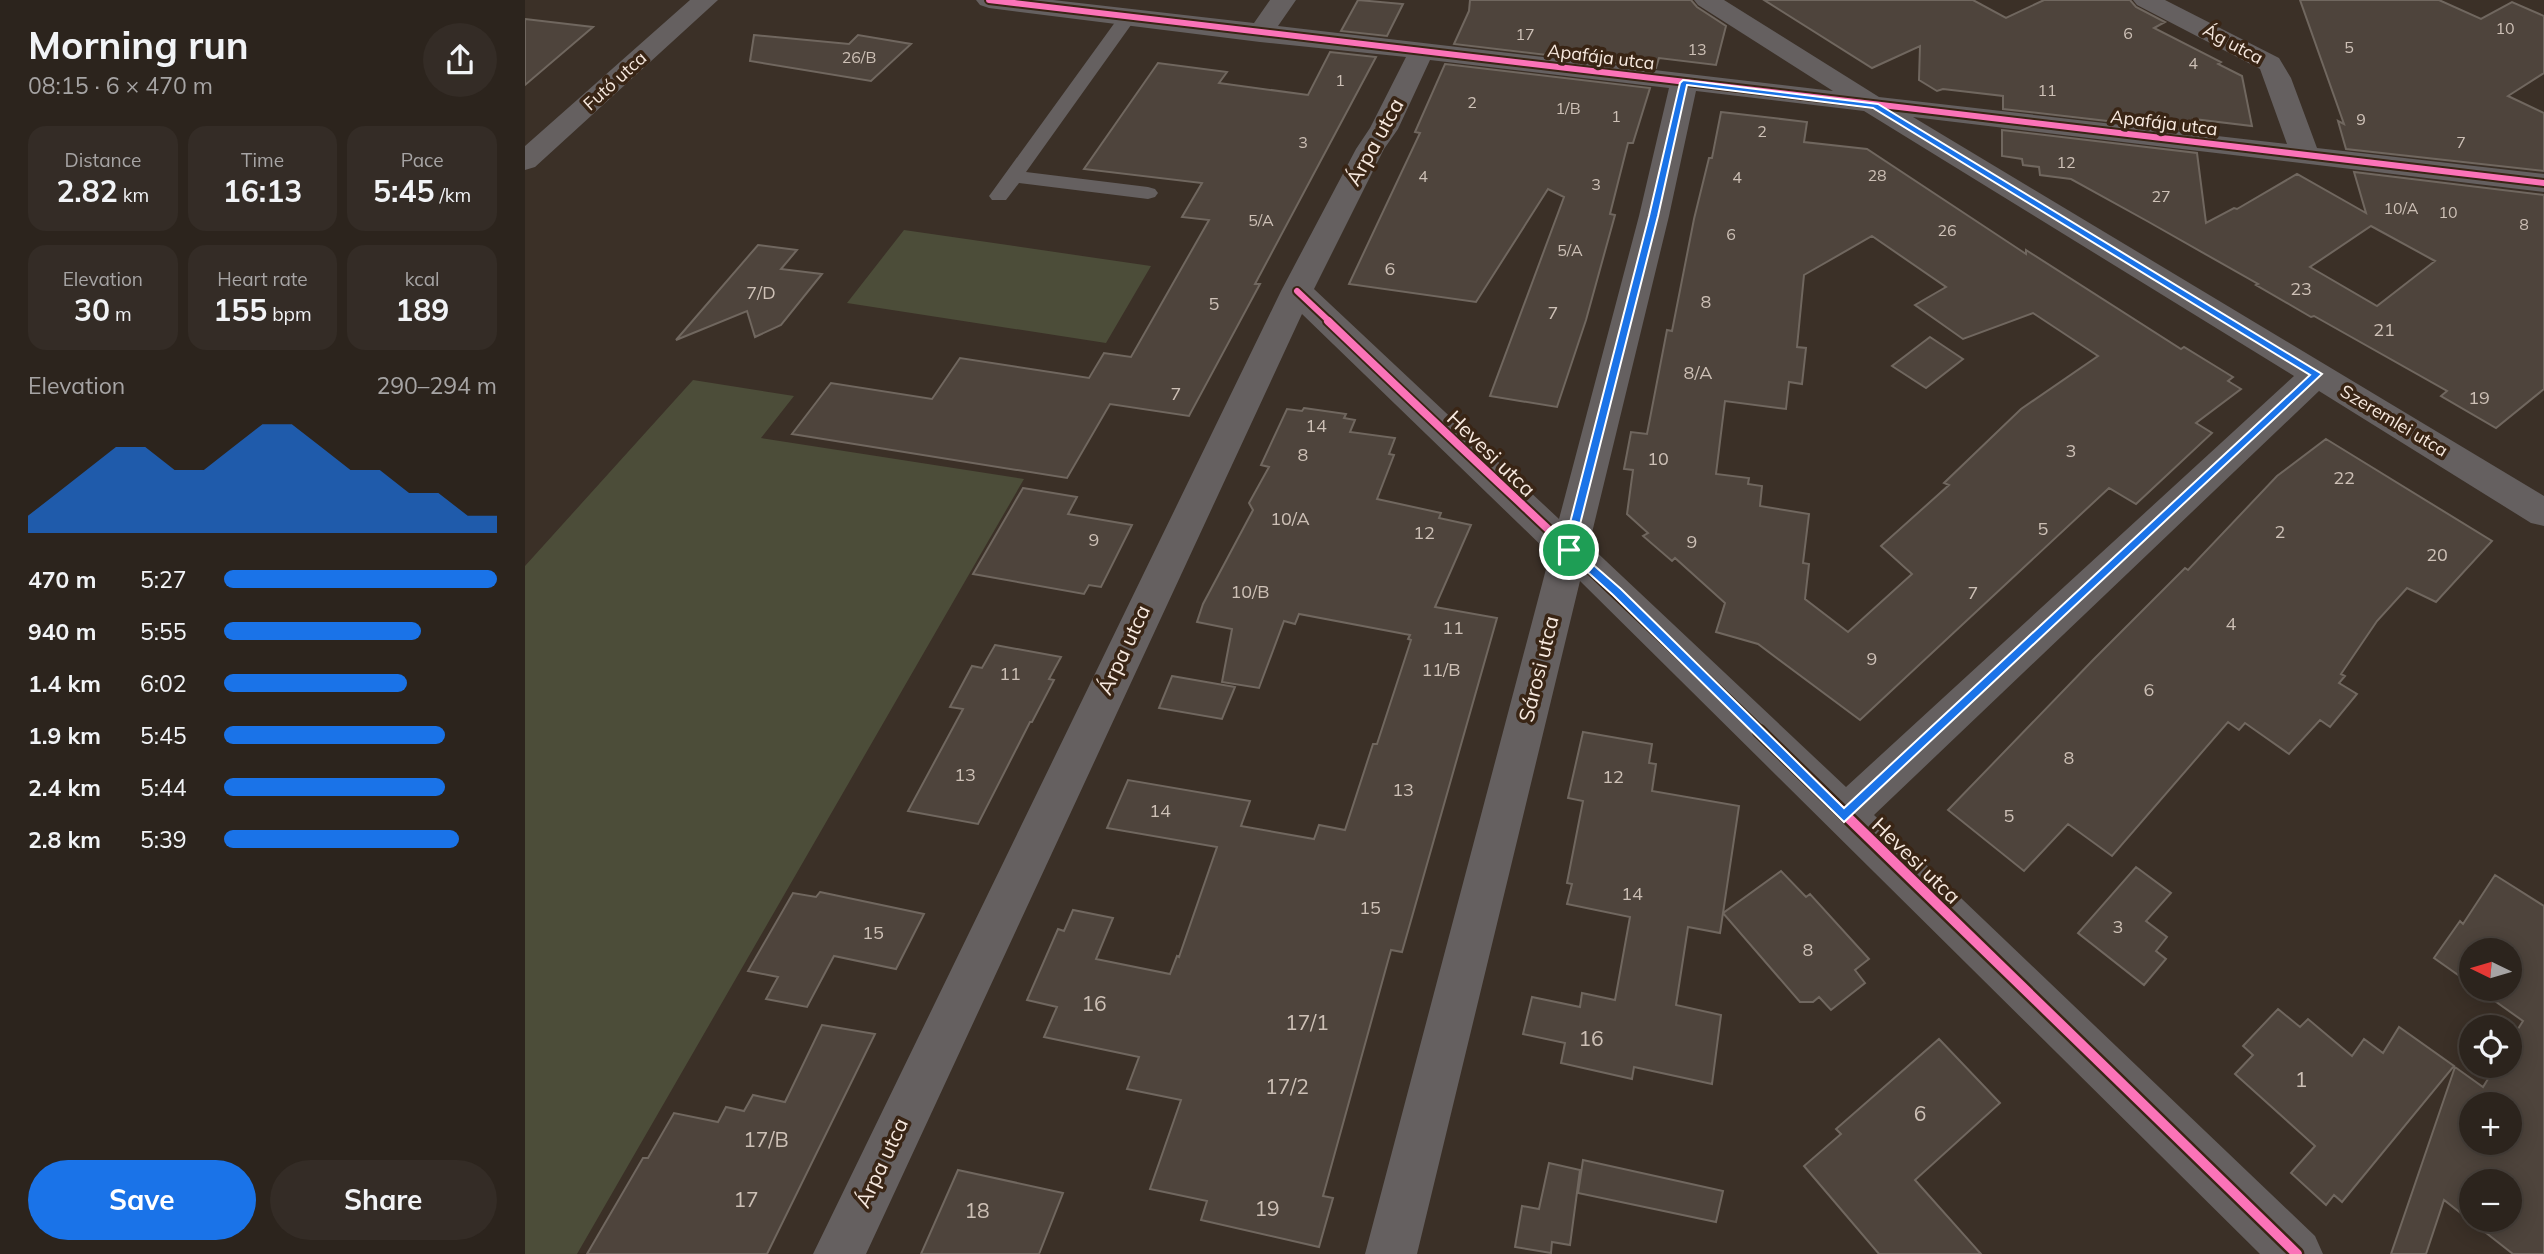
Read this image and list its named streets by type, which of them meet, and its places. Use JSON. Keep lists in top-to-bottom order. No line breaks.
{"streets":{"street":["Ág utca","Apafája utca","Futó utca","Árpa utca","Szeremlei utca","Hevesi utca","Sárosi utca"]},"crossings":[["Ág utca","Apafája utca"],["Apafája utca","Árpa utca"],["Apafája utca","Szeremlei utca"],["Apafája utca","Sárosi utca"],["Árpa utca","Hevesi utca"],["Hevesi utca","Sárosi utca"]],"house_numbers":["10","6","17","5","13","26/B","4","1","11","2","1/B","1","9","2","3","7","12","28","4","4","3","27","10/A","10","5/A","8","26","6","5/A","6","23","7/D","8","5","7","21","8/A","7","19","14","3","8","10","22","10/A","5","2","12","9","9","20","10/B","7","4","11","9","11/B","11","6","8","13","12","13","14","5","14","15","3","15","8","16","17/1","16","1","17/2","6","17/B","17","19","18"],"north":"left","page":{"heading":["Morning run","08:15 · 6 × 470 m"],"stats":[["Distance","2.82 km"],["Time","16:13"],["Pace","5:45 /km"],["Elevation","30 m"],["Heart rate","155 bpm"],["kcal","189"]],"chart":["Elevation","290–294 m"],"list":[{"name":"470 m","note":"5:27"},{"name":"940 m","note":"5:55"},{"name":"1.4 km","note":"6:02"},{"name":"1.9 km","note":"5:45"},{"name":"2.4 km","note":"5:44"},{"name":"2.8 km","note":"5:39"}],"map_buttons":["+","−"],"buttons":["Save","Share"]}}
